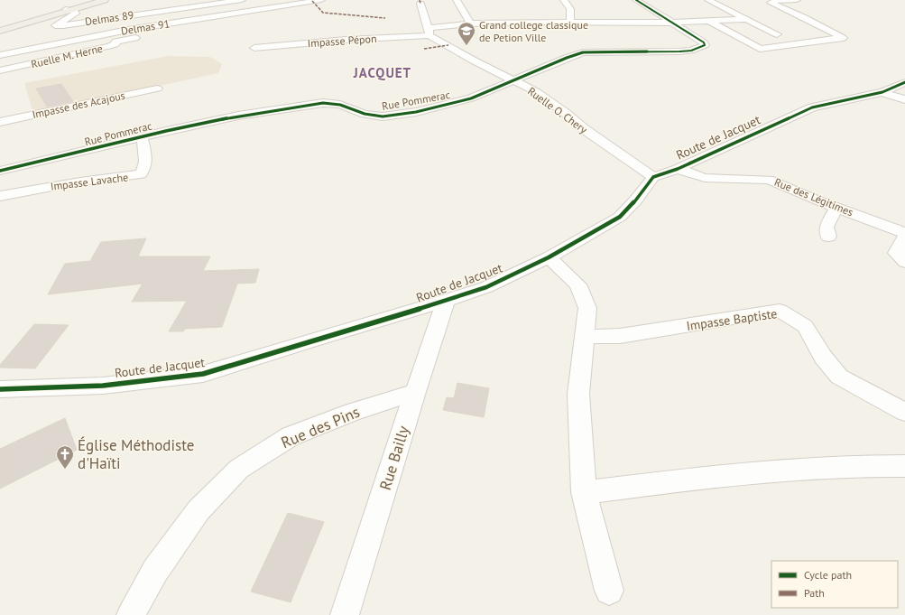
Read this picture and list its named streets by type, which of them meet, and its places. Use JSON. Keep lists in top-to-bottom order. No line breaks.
{"streets":{"street":["Delmas 89","Delmas 91","Impasse Pépon","Ruelle M. Herne","Rue Pommerac","Impasse des Acajous","Ruelle O. Chery","Route de Jacquet","Impasse Lavache","Rue des Légitimes","Impasse Baptiste","Rue des Pins","Rue Bailly"]},"crossings":[["Impasse Pépon","Rue Pommerac"],["Impasse Pépon","Ruelle O. Chery"],["Rue Pommerac","Ruelle O. Chery"],["Rue Pommerac","Impasse Lavache"],["Ruelle O. Chery","Route de Jacquet"],["Route de Jacquet","Rue des Légitimes"],["Route de Jacquet","Rue Bailly"],["Rue des Pins","Rue Bailly"]],"districts":["JACQUET"],"places":{"school or university":["Grand college classique de Petion Ville"],"church":["Église Méthodiste d'Haïti"]},"legend":["Cycle path","Path"]}
